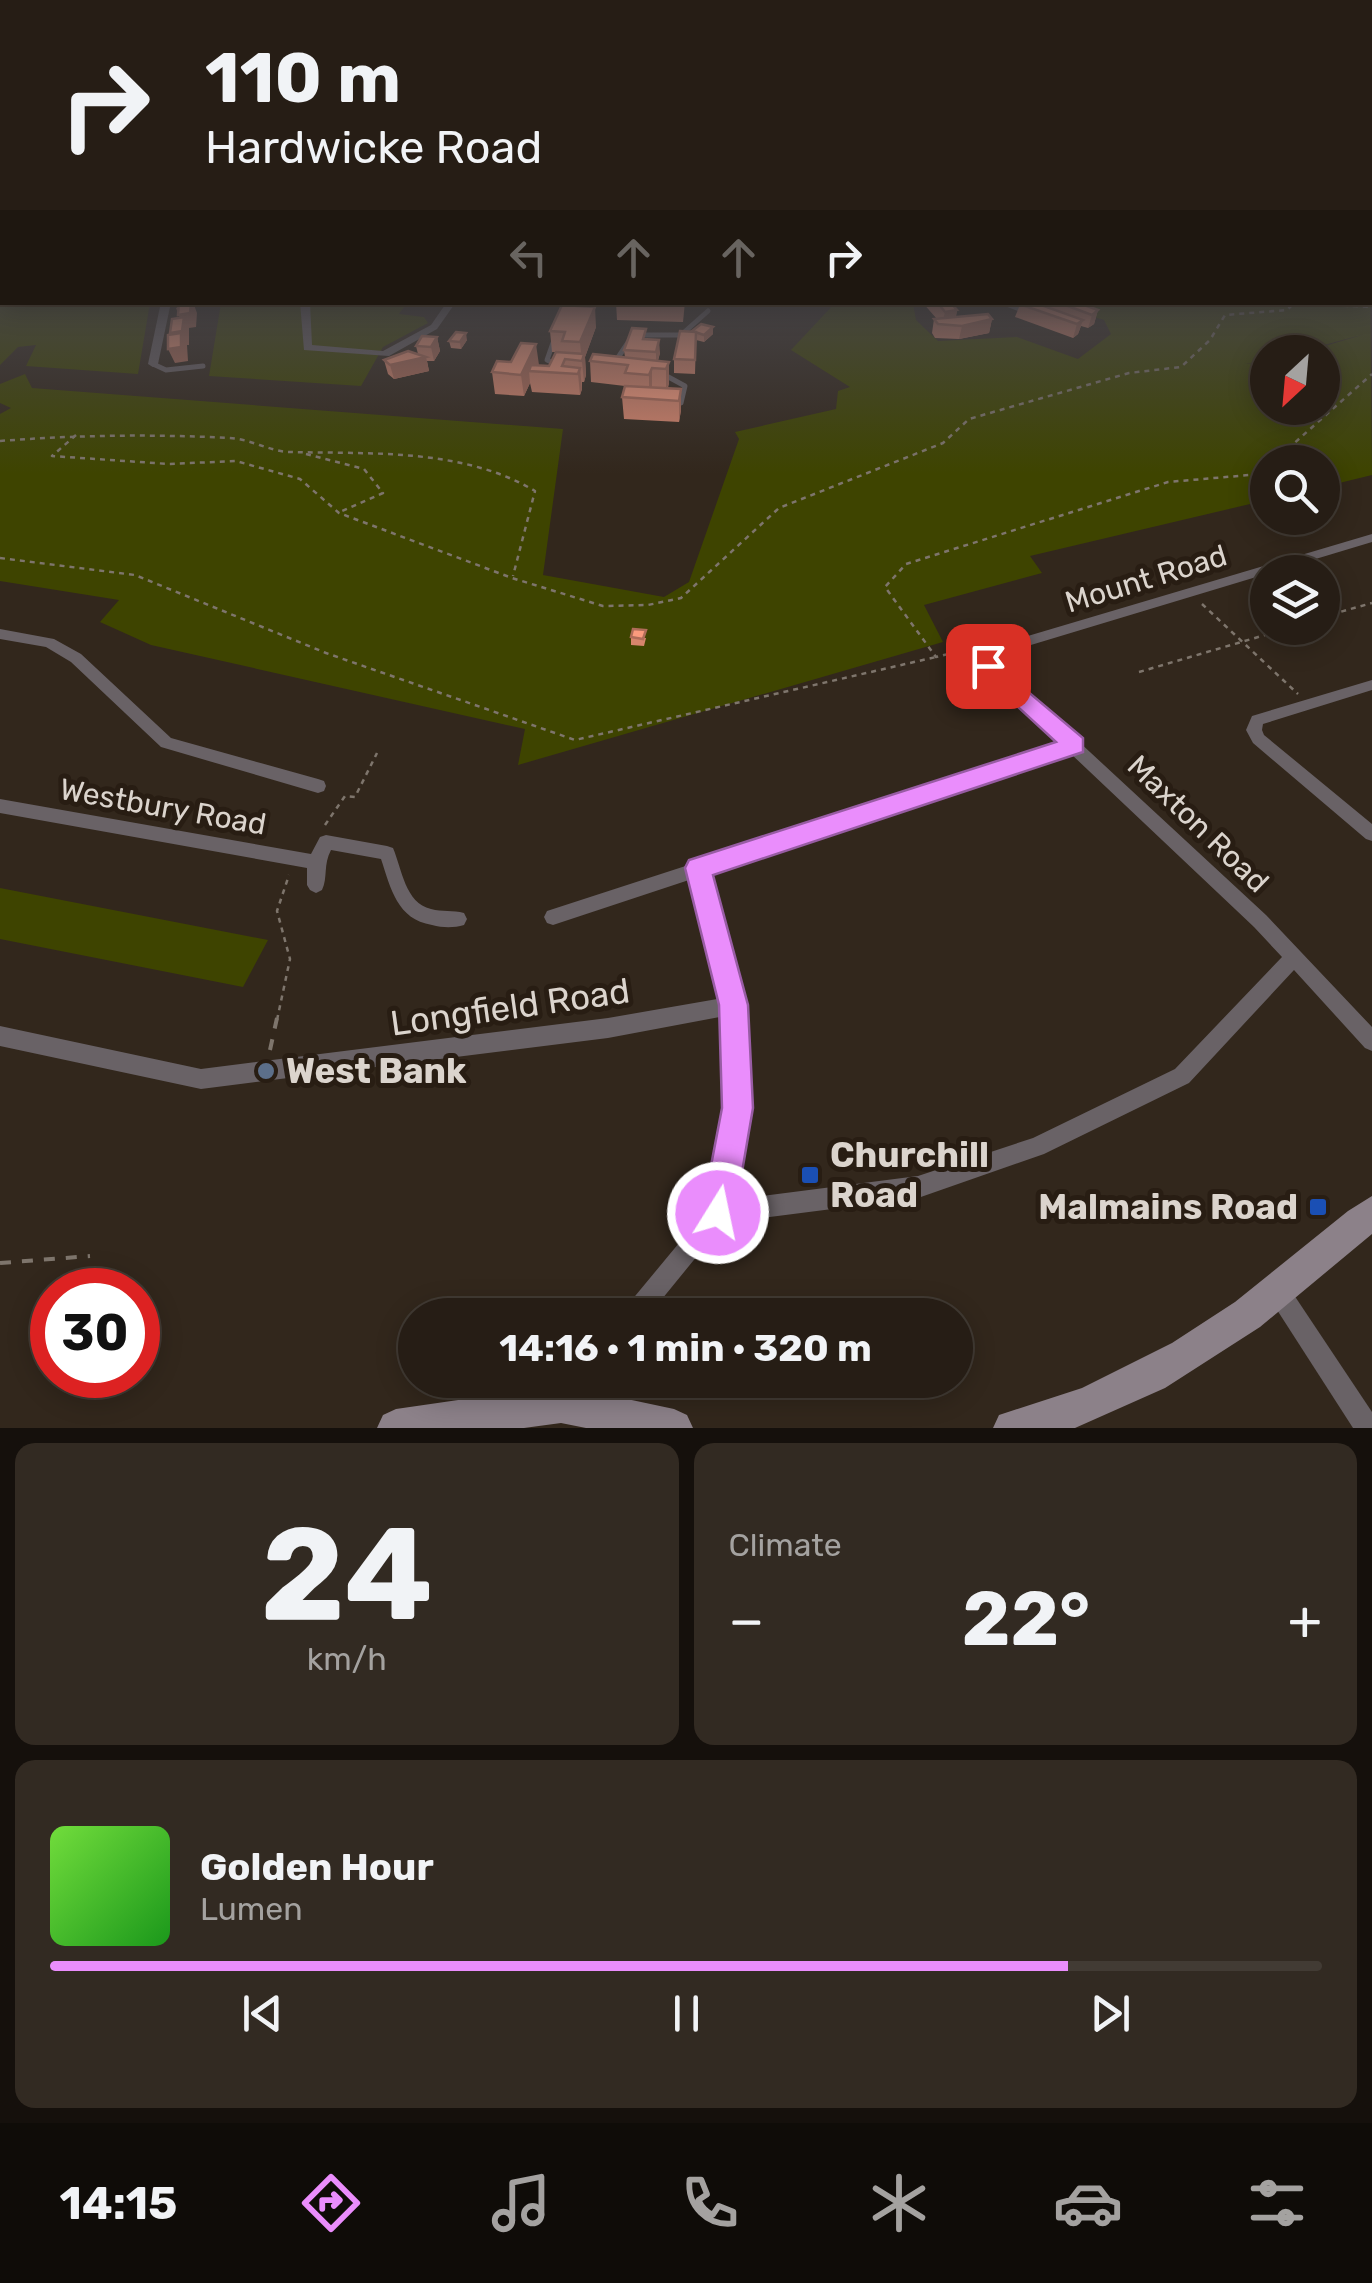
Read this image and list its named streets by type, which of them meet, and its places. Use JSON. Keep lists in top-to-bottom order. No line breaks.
{"streets":{"street":["Mount Road","Westbury Road","Maxton Road","Longfield Road"]},"crossings":[["Mount Road","Maxton Road"]],"places":{"other":["West Bank"],"transit":["Churchill Road","Malmains Road"]},"north":"bottom left","page":{"turn":["110 m","Hardwicke Road"],"limit":"30","trip":"14:16 · 1 min · 320 m","tile":[["24","km/h"],"Climate"],"heat":["−","22°","+"],"song":["Golden Hour","Lumen"],"tabs":"14:15"}}
